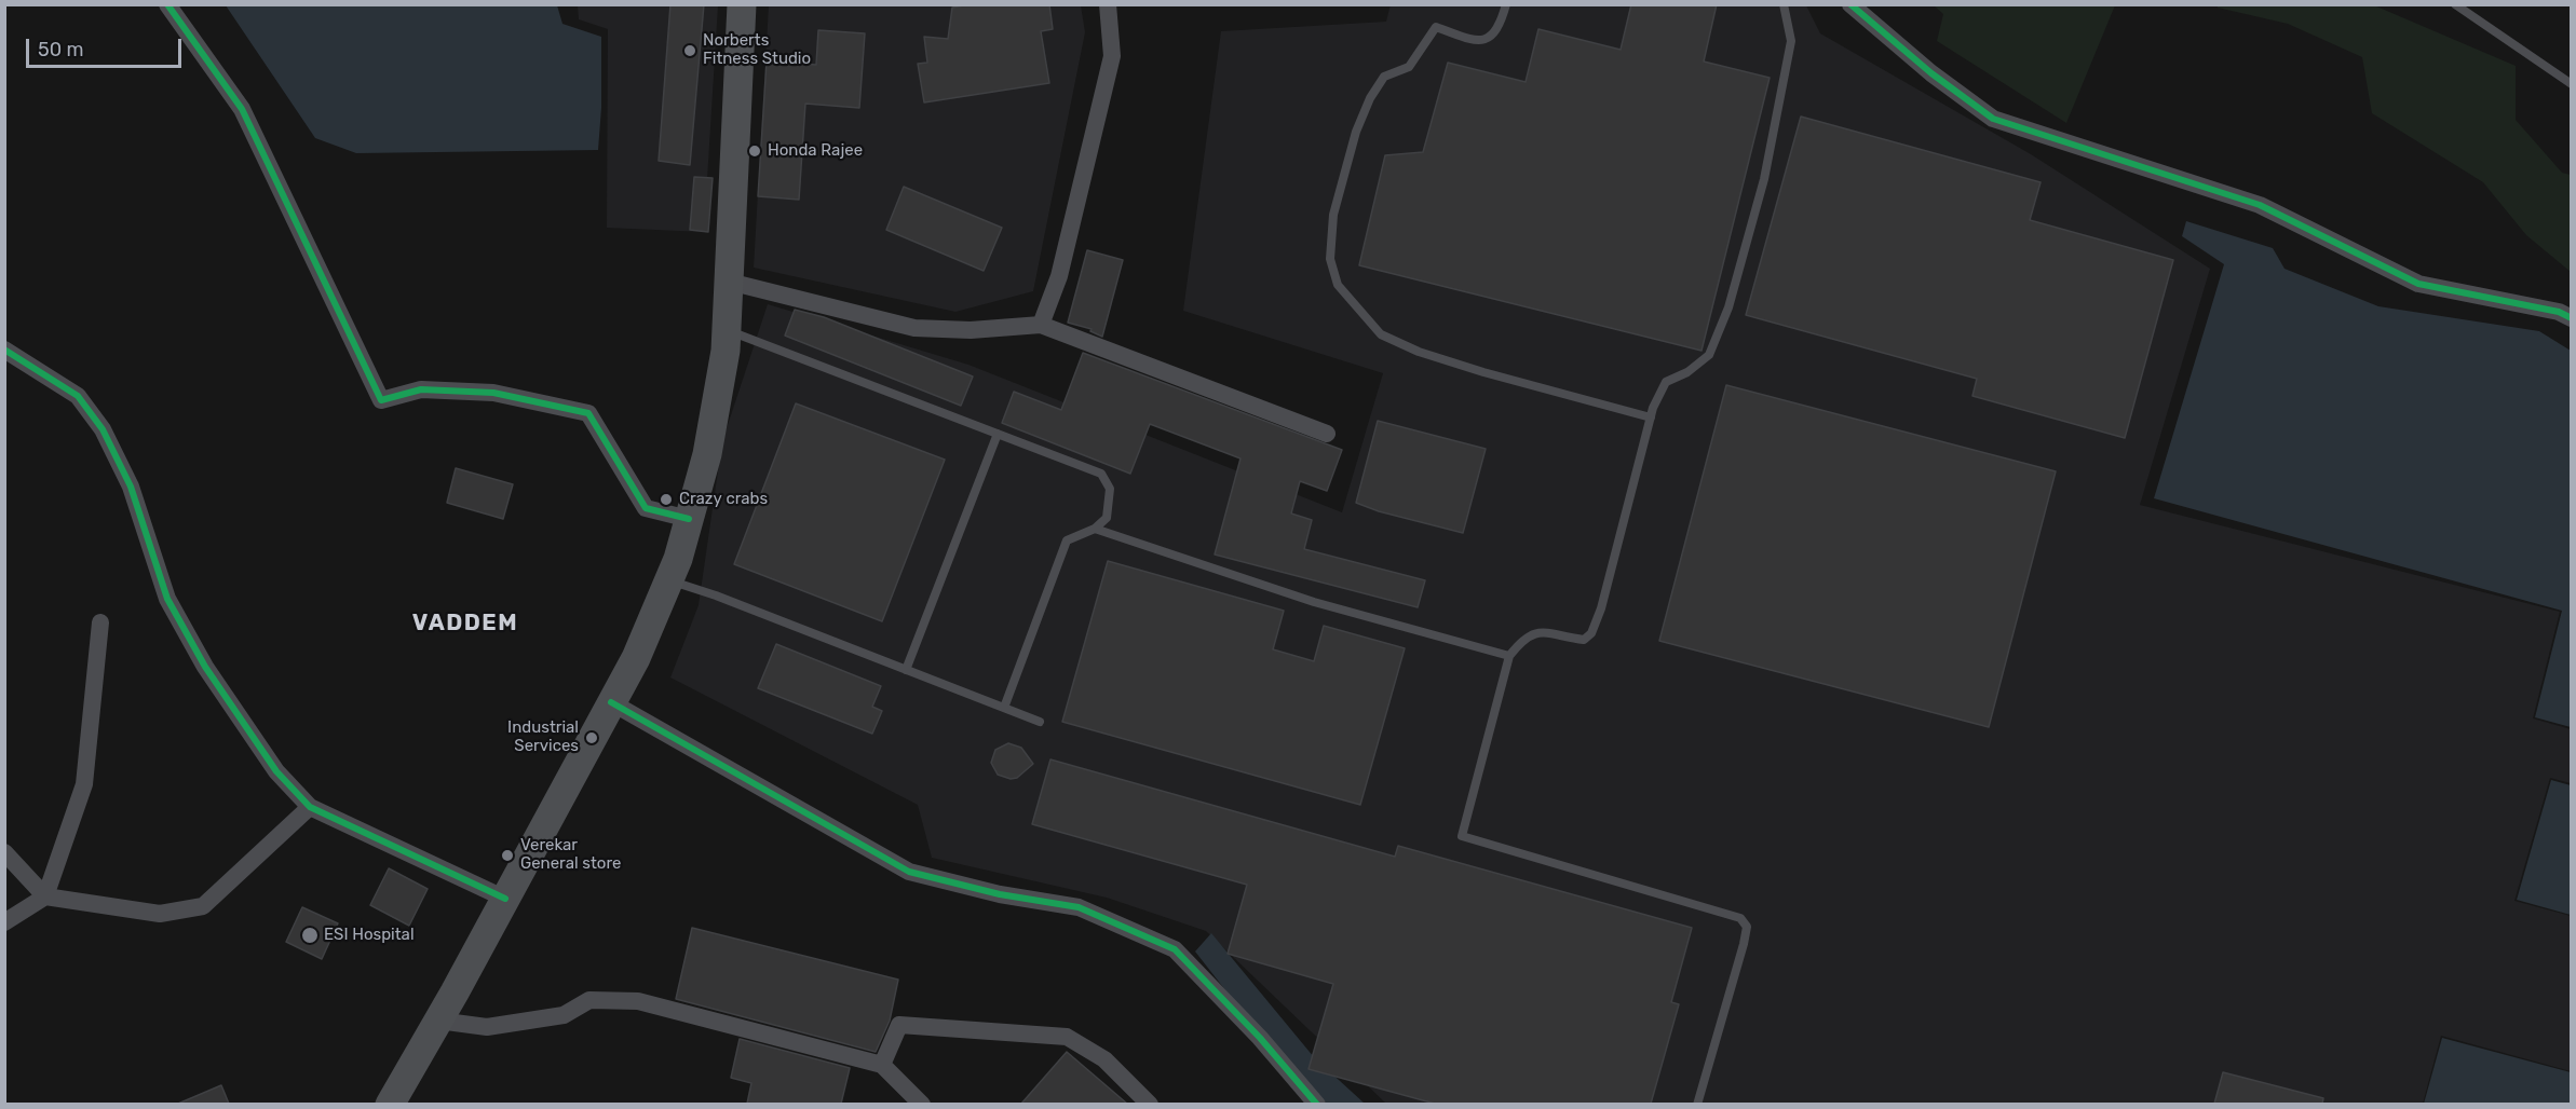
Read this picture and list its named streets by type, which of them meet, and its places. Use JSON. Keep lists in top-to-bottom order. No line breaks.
{"districts":["VADDEM"],"places":["Norberts Fitness Studio","Honda Rajee","Crazy crabs","Industrial Services","Verekar General store","ESI Hospital"],"scale_bar":"50 m"}
